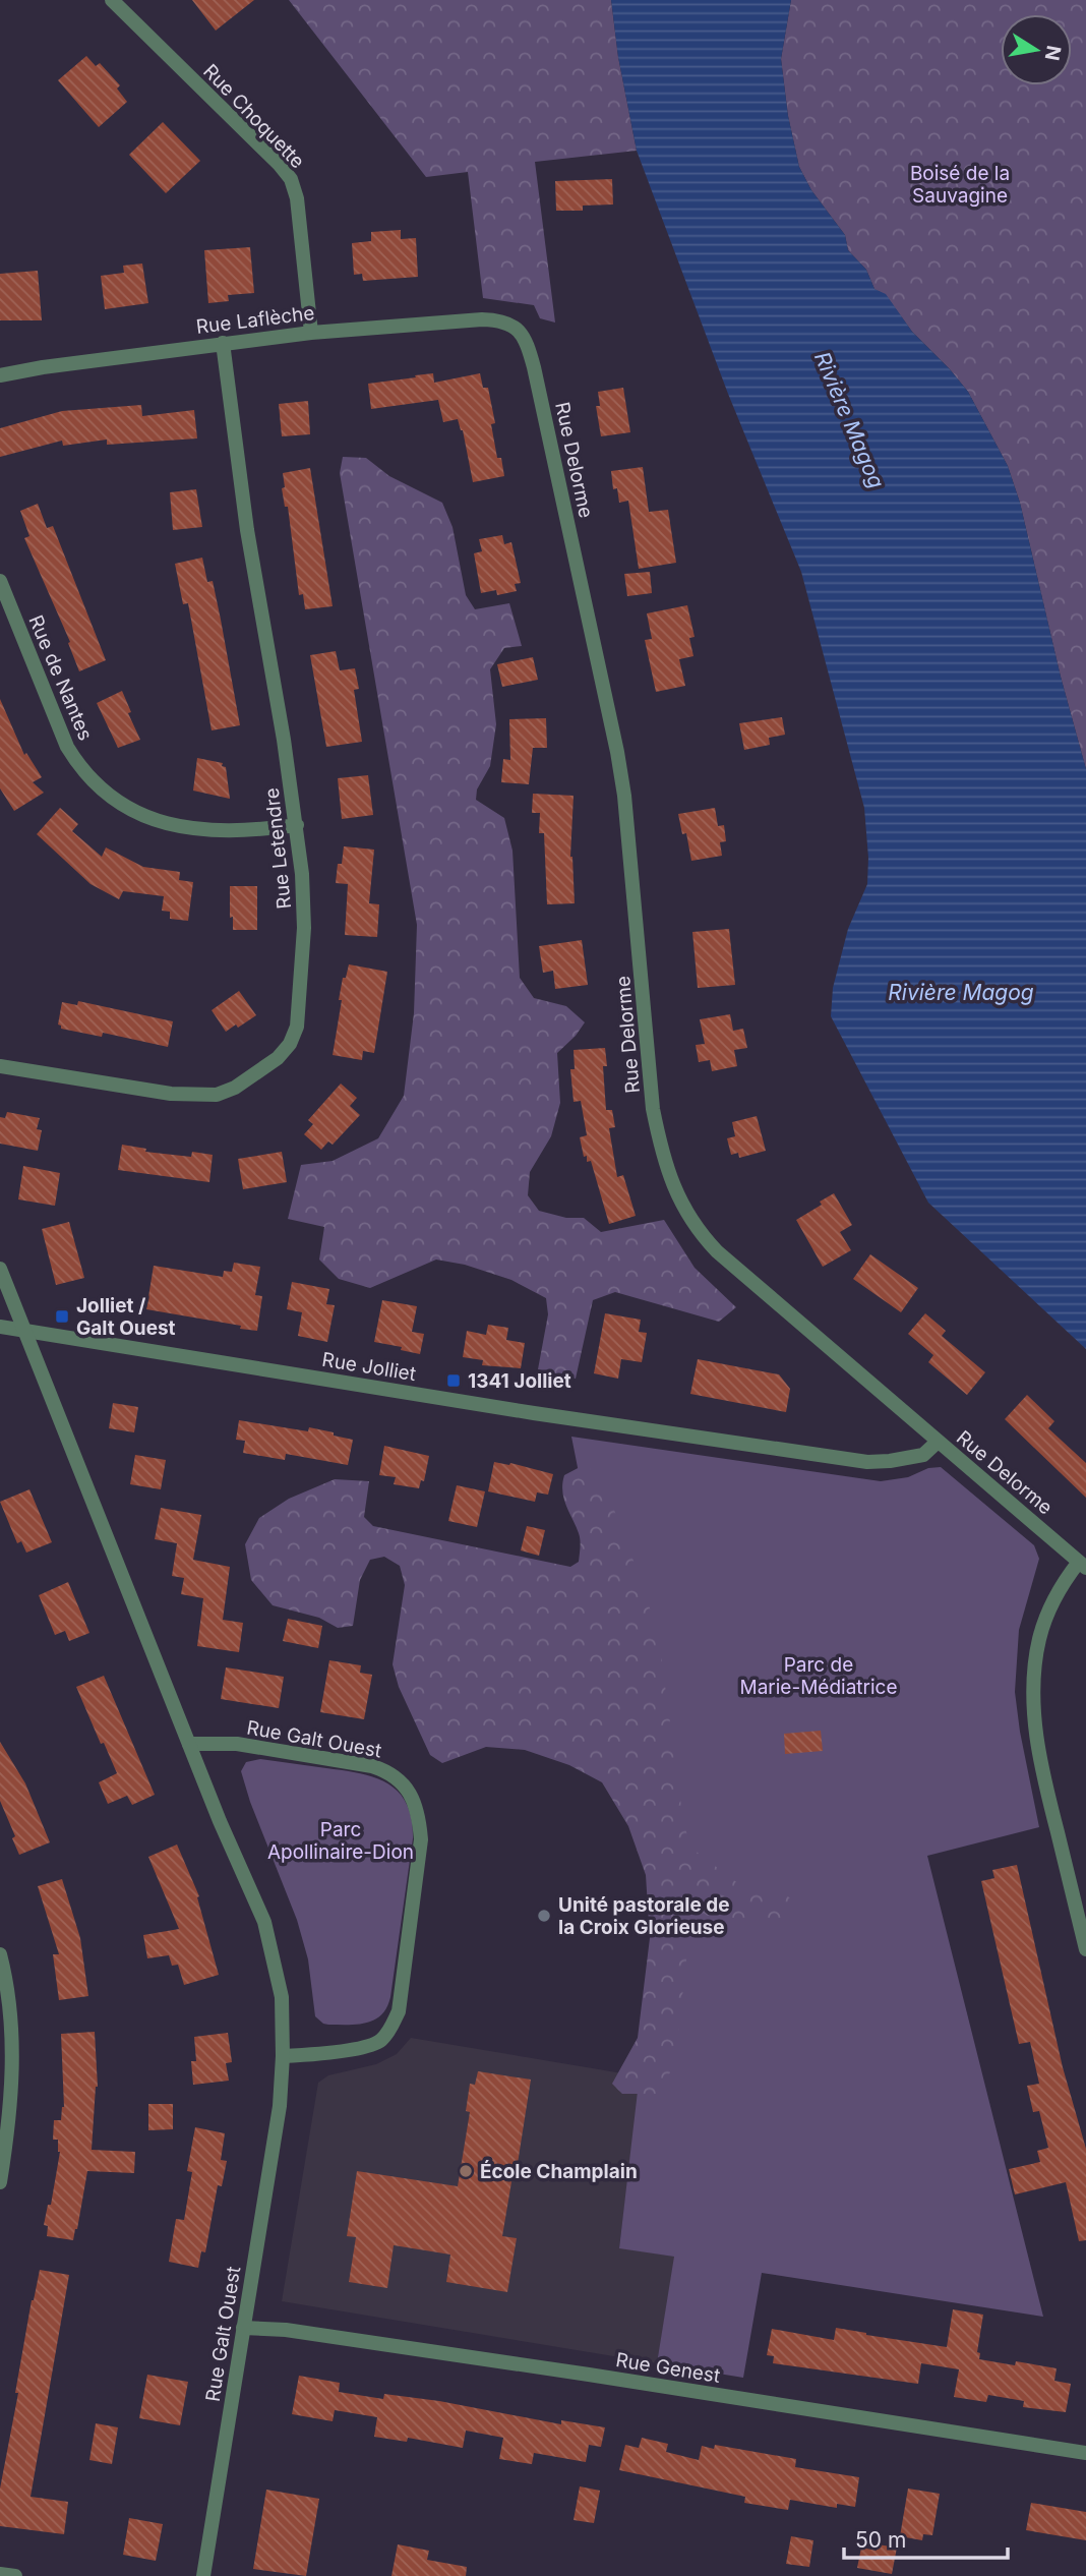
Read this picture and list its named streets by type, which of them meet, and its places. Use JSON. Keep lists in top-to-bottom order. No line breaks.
{"streets":{"street":["Rue Choquette","Rue Laflèche","Rue Delorme","Rue de Nantes","Rue Letendre","Rue Jolliet","Rue Galt Ouest","Rue Genest"]},"crossings":[["Rue Choquette","Rue Laflèche"],["Rue Laflèche","Rue Delorme"],["Rue Laflèche","Rue Letendre"],["Rue Delorme","Rue Jolliet"],["Rue de Nantes","Rue Letendre"],["Rue Jolliet","Rue Galt Ouest"],["Rue Galt Ouest","Rue Genest"]],"water":["Rivière Magog"],"parks":["Boisé de la Sauvagine","Parc de Marie-Médiatrice","Parc Apollinaire-Dion"],"places":{"transit":["Jolliet / Galt Ouest","1341 Jolliet"],"other":["Unité pastorale de la Croix Glorieuse","École Champlain"]},"scale_bar":"50 m","north":"right"}
